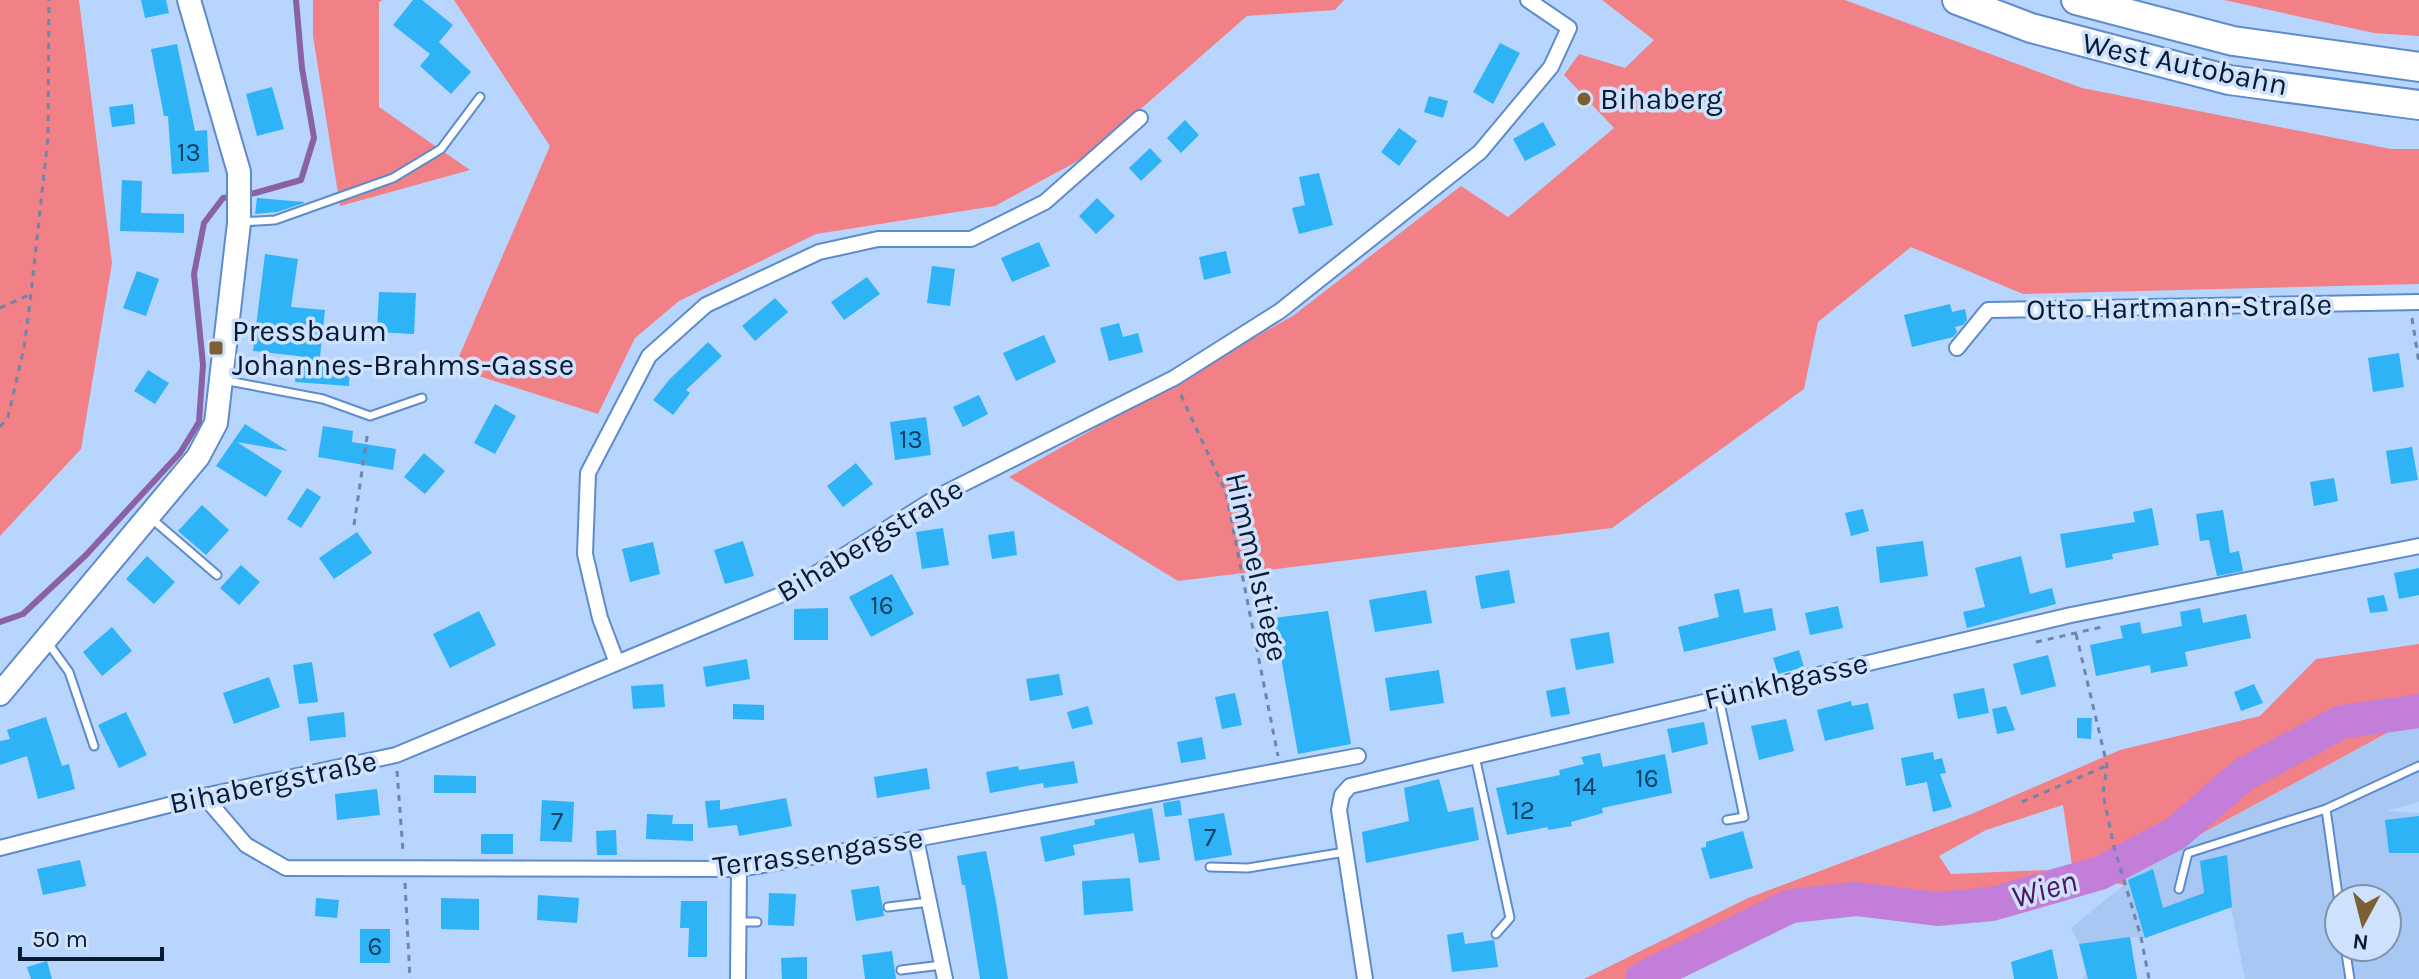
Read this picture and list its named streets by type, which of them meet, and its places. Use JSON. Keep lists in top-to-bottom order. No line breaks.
{"streets":{"highway":["West Autobahn"],"street":["Otto Hartmann-Straße","Bihabergstraße","Fünkhgasse","Terrassengasse"],"path":["Himmelstiege"]},"crossings":[["Bihabergstraße","Himmelstiege"],["Bihabergstraße","Terrassengasse"],["Himmelstiege","Terrassengasse"]],"water":["Wien"],"places":{"other":["Bihaberg"],"transit":["Pressbaum Johannes-Brahms-Gasse"]},"house_numbers":["13","13","16","16","14","12","7","7","6"],"scale_bar":"50 m","north":"bottom"}
